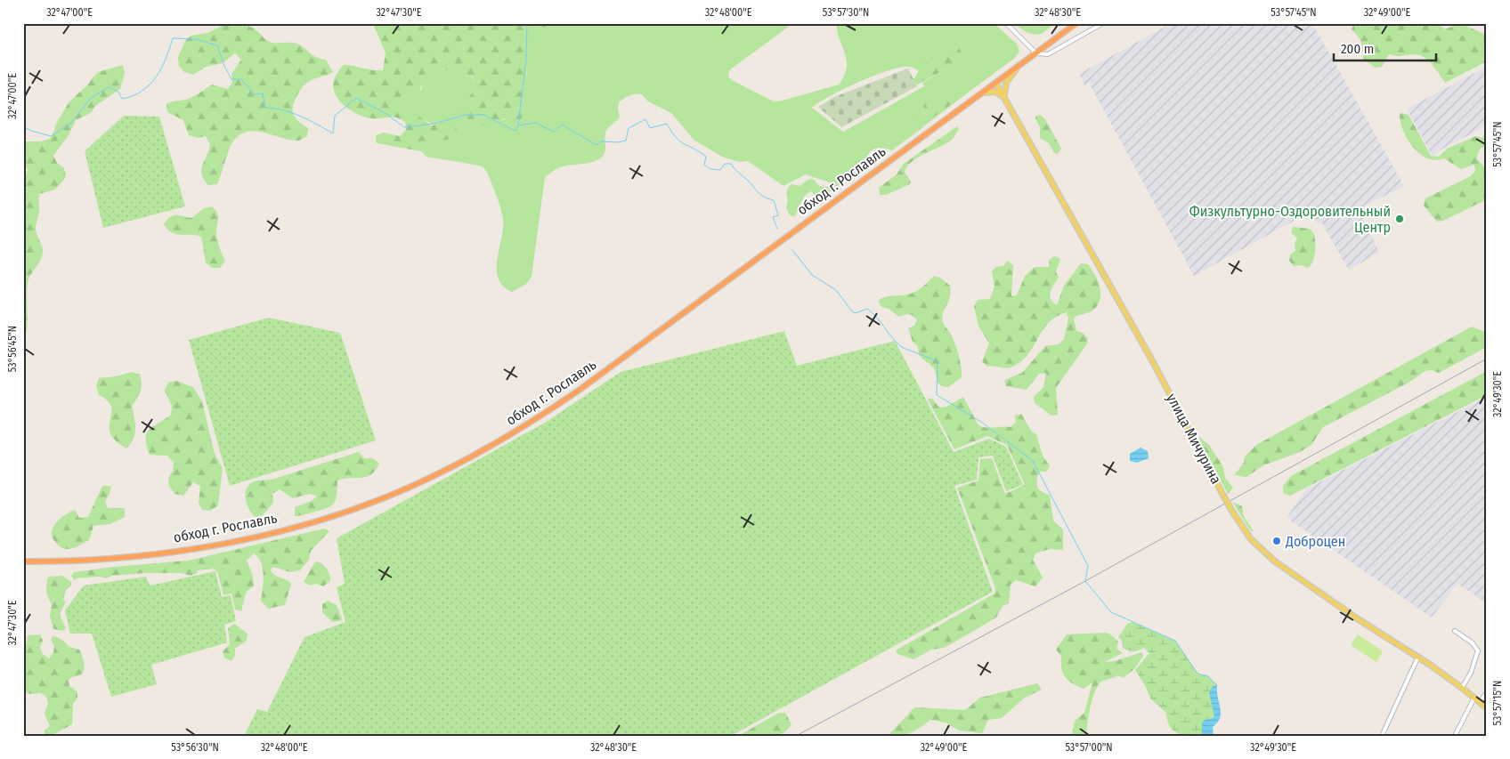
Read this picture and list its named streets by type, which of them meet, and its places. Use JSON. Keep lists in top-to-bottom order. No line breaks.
{"streets":{"highway":["обход г. Рославль"],"main road":["улица Мичурина"]},"crossings":[["обход г. Рославль","улица Мичурина"]],"places":["Физкультурно-Оздоровительный Центр","Доброцен"],"scale_bar":"200 m","coordinates":["32°47'00\"E","32°47'30\"E","32°48'00\"E","53°57'30\"N","32°48'30\"E","53°57'45\"N","32°49'00\"E","53°56'45\"N","32°49'30\"E","53°57'15\"N","53°56'30\"N","53°57'00\"N"]}
